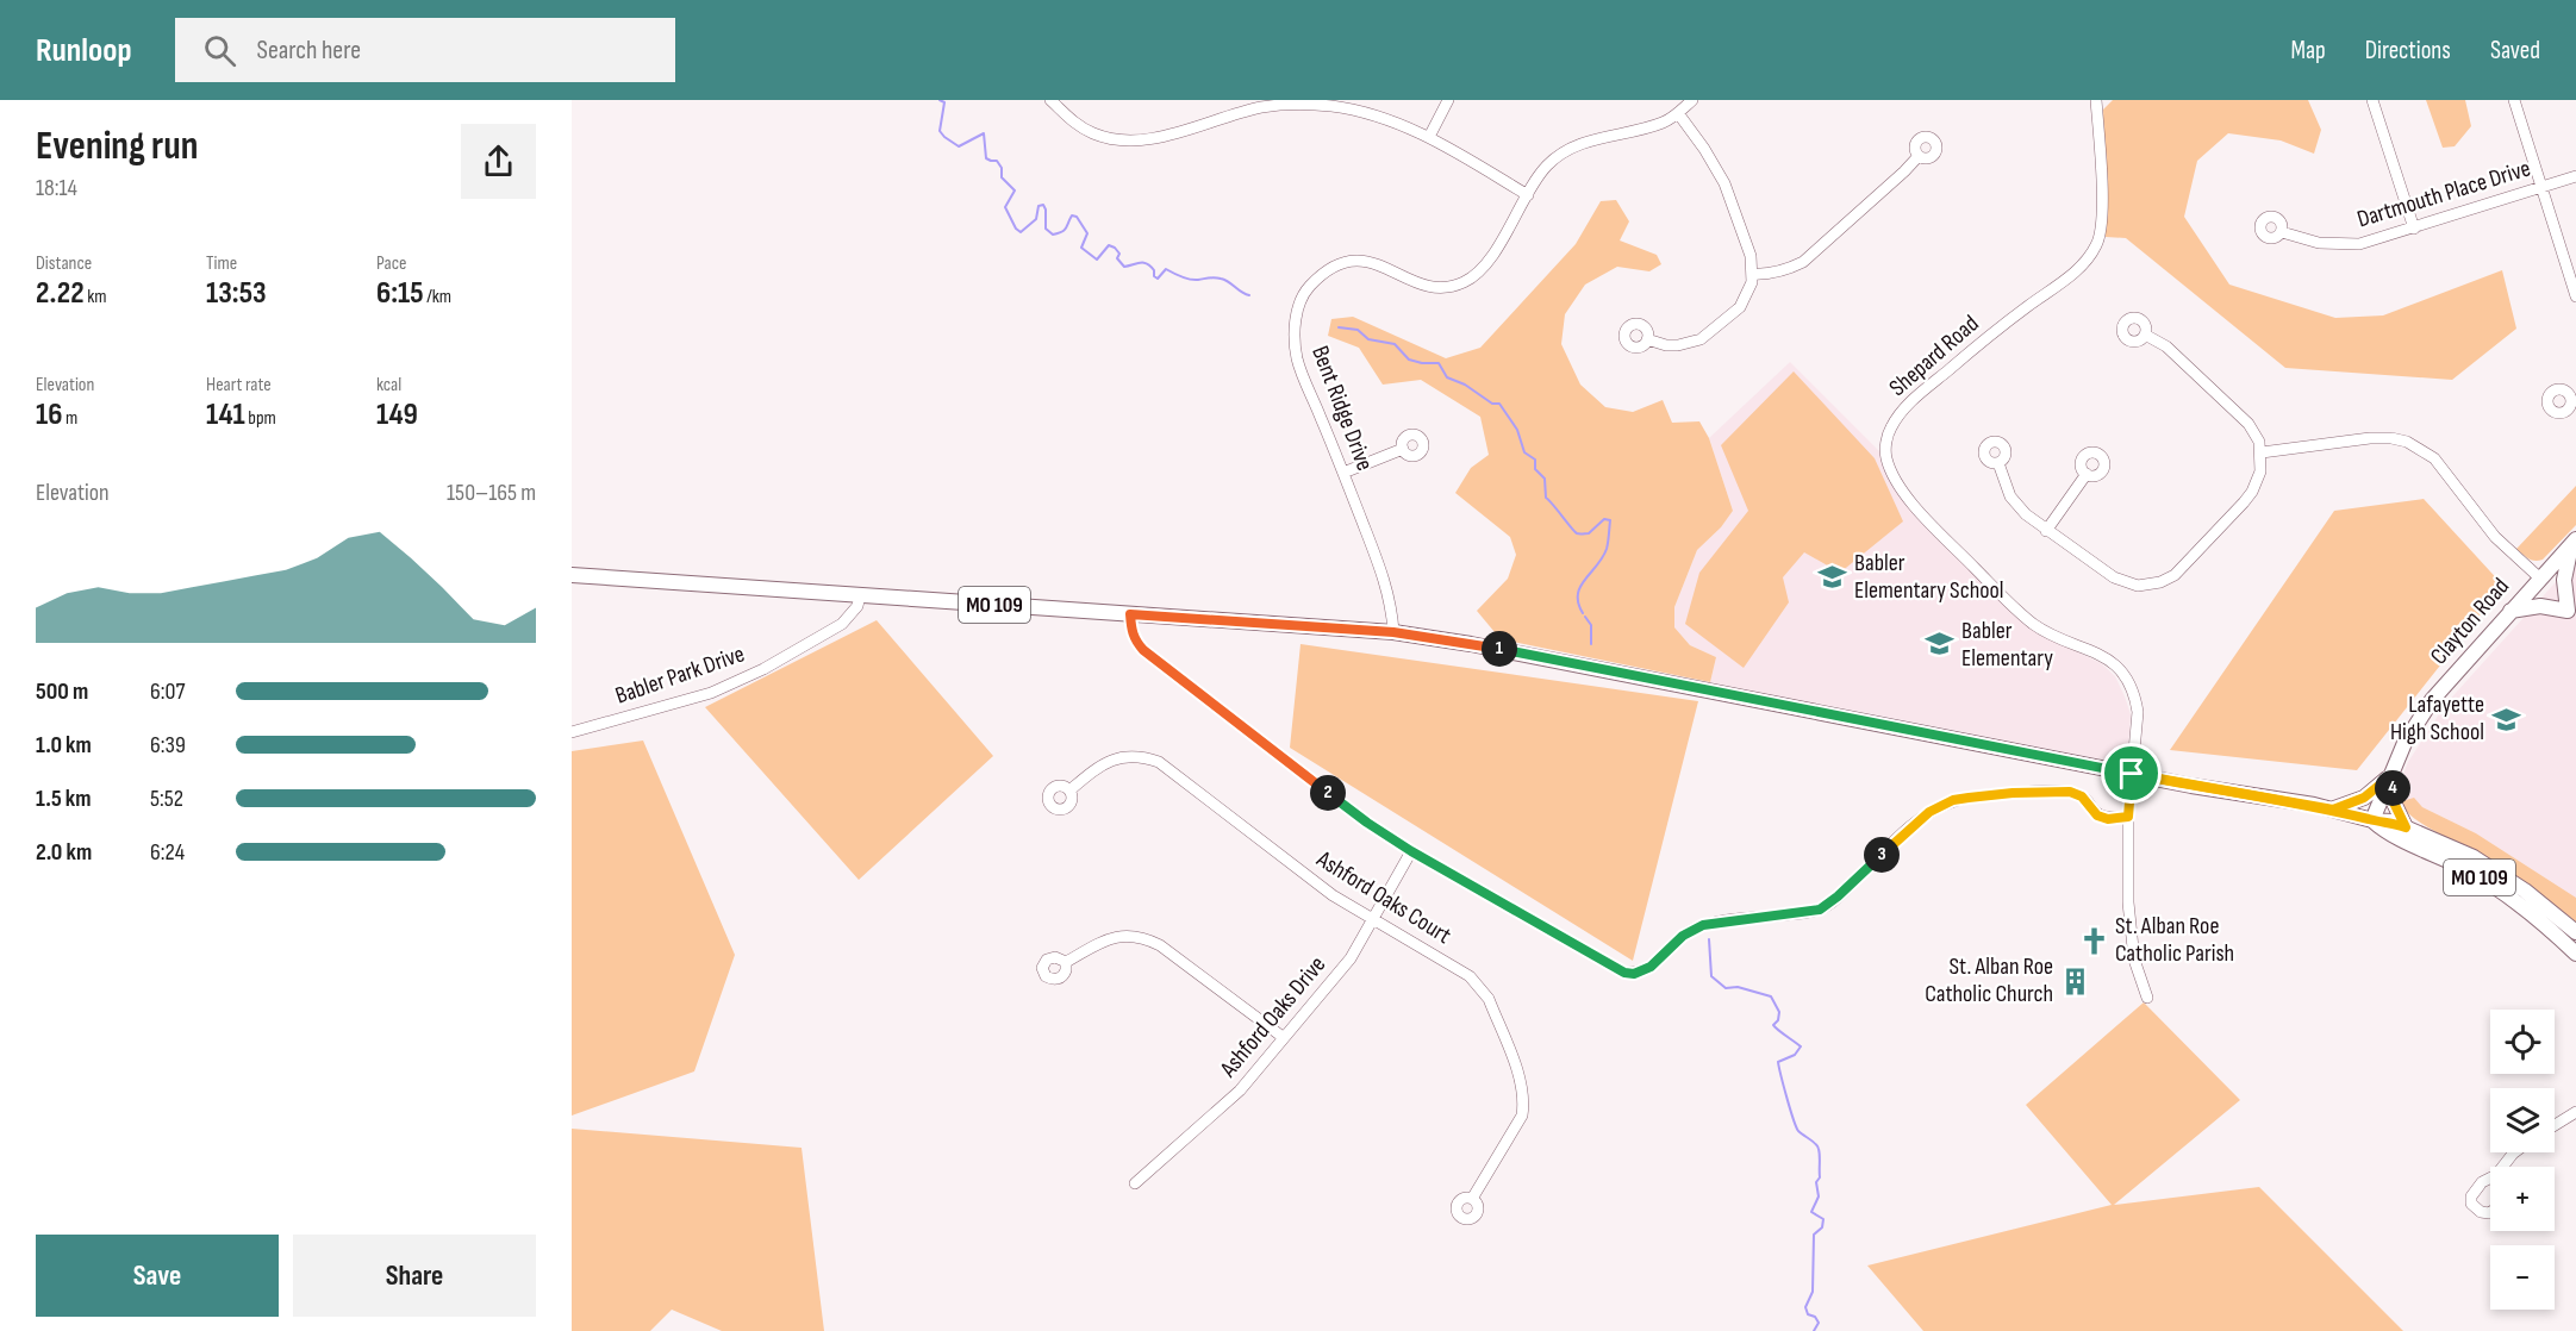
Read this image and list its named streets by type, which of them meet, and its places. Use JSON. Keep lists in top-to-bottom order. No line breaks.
{"streets":{"main road":["MO 109","Clayton Road"],"street":["Dartmouth Place Drive","Shepard Road","Bent Ridge Drive","Babler Park Drive","Ashford Oaks Court","Ashford Oaks Drive"]},"crossings":[["Shepard Road","MO 109"],["Bent Ridge Drive","MO 109"],["MO 109","Clayton Road"],["MO 109","Babler Park Drive"],["Ashford Oaks Court","Ashford Oaks Drive"]],"places":{"school or university":["Babler Elementary School","Babler Elementary","Lafayette High School"],"church":["St. Alban Roe Catholic Parish"],"building":["St. Alban Roe Catholic Church"]},"page":{"header":"Runloop","search":"Search here","nav":["Map","Directions","Saved"],"heading":["Evening run","18:14"],"stats":[["Distance","2.22 km"],["Time","13:53"],["Pace","6:15 /km"],["Elevation","16 m"],["Heart rate","141 bpm"],["kcal","149"]],"chart":["Elevation","150–165 m"],"pins":["1","4","2","3"],"list":[{"name":"500 m","note":"6:07"},{"name":"1.0 km","note":"6:39"},{"name":"1.5 km","note":"5:52"},{"name":"2.0 km","note":"6:24"}],"map_buttons":["+","−"],"buttons":["Save","Share"]}}
